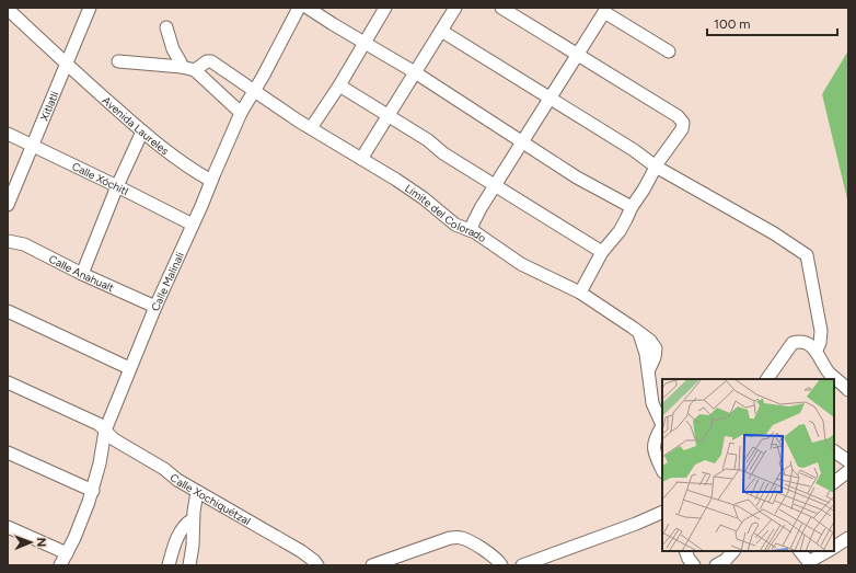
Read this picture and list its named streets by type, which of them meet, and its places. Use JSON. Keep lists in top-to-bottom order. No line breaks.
{"streets":{"street":["Xitlatli","Avenida Laureles","Calle Xóchitl","Límite del Colorado","Calle Anahualt","Calle Malinali","Calle Xochiquétzal"]},"crossings":[["Xitlatli","Avenida Laureles"],["Xitlatli","Calle Xóchitl"],["Avenida Laureles","Calle Malinali"],["Calle Xóchitl","Calle Malinali"],["Límite del Colorado","Calle Malinali"],["Calle Anahualt","Calle Malinali"],["Calle Malinali","Calle Xochiquétzal"]],"scale_bar":"100 m","north":"right"}
